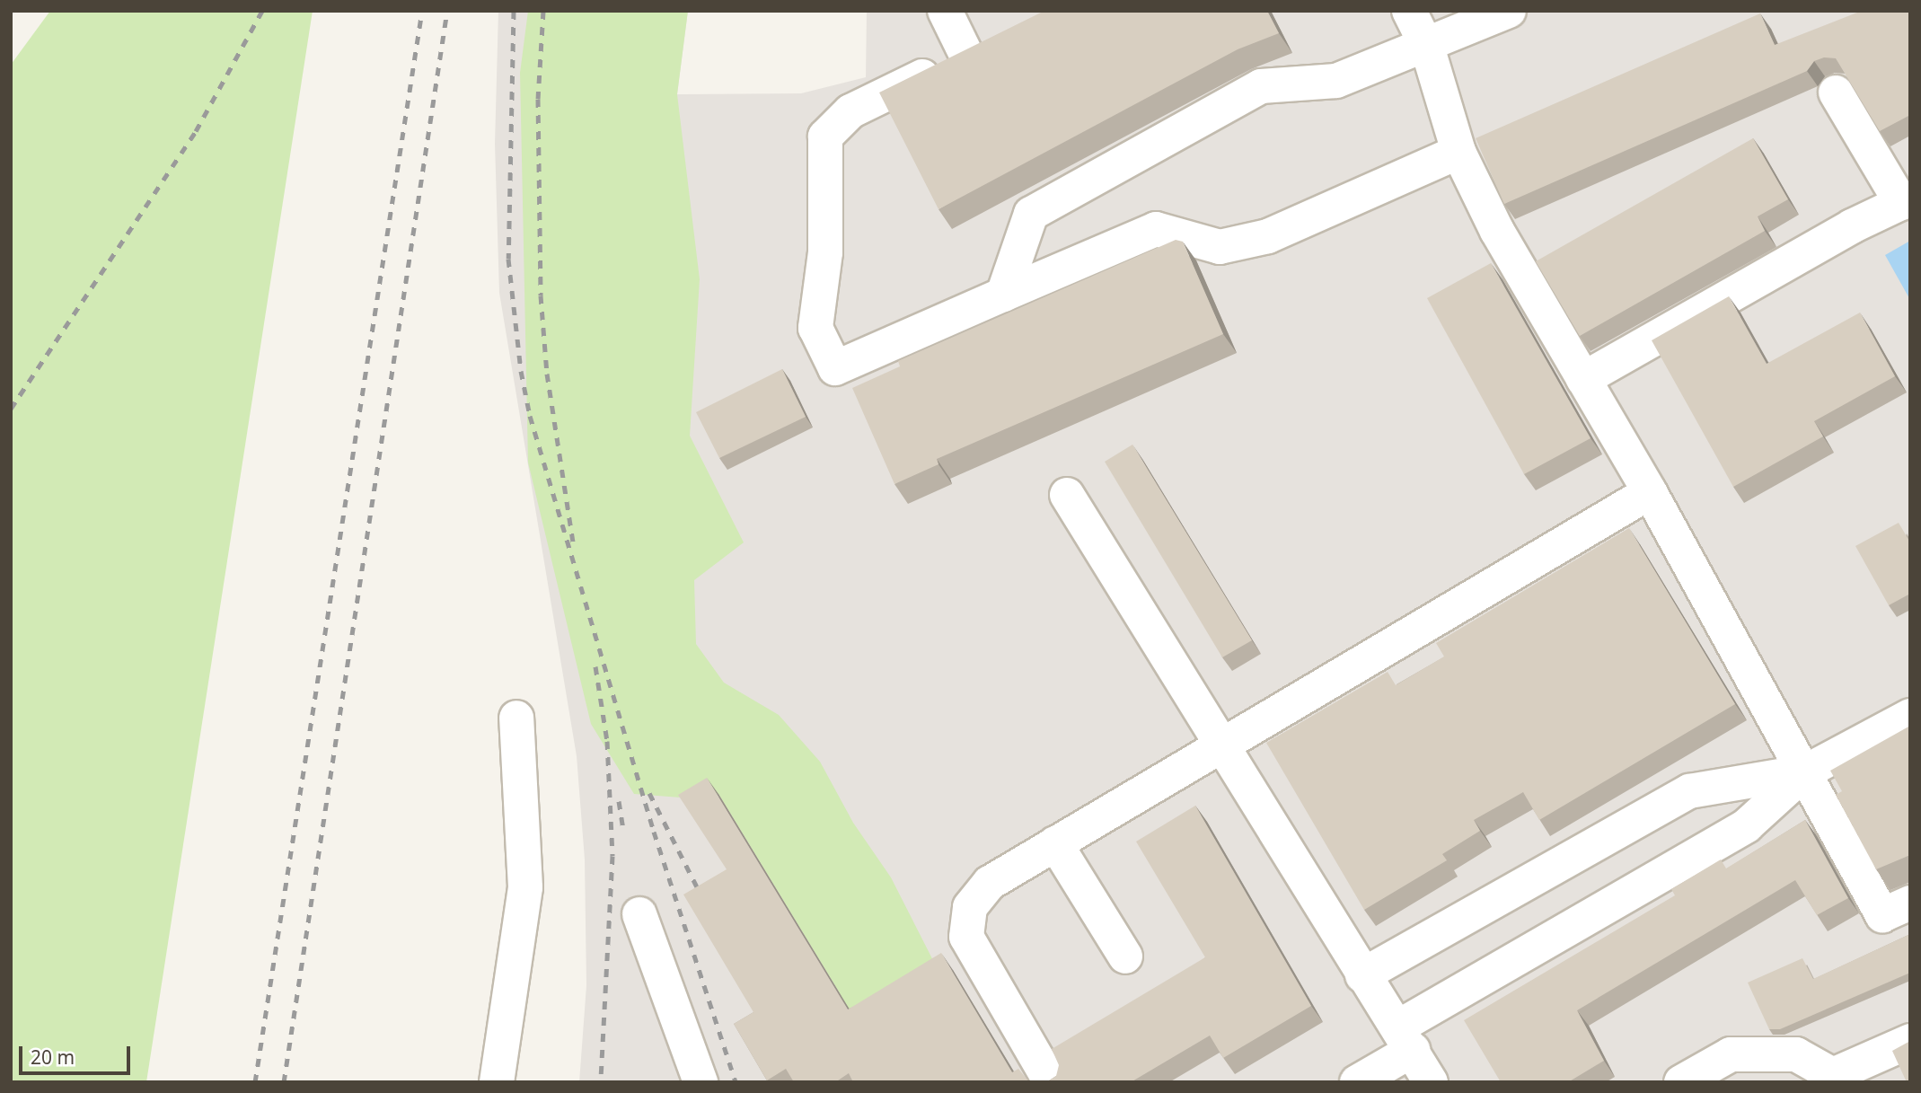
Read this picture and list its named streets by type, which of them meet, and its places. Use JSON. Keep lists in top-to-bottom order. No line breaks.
{"scale_bar":"20 m"}
